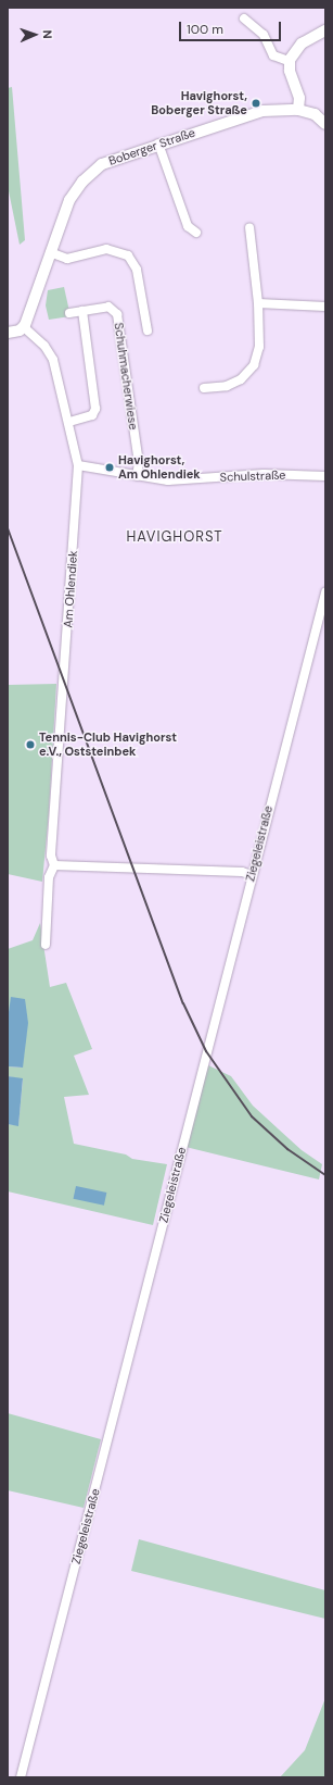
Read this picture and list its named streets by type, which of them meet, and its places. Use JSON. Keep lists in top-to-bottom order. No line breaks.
{"streets":{"street":["Boberger Straße","Schuhmacherwiese","Schulstraße","Am Ohlendiek","Ziegeleistraße"]},"crossings":[["Boberger Straße","Am Ohlendiek"],["Schuhmacherwiese","Schulstraße"],["Schulstraße","Am Ohlendiek"]],"districts":["HAVIGHORST"],"places":["Havighorst, Boberger Straße","Havighorst, Am Ohlendiek","Tennis-Club Havighorst e.V., Oststeinbek"],"scale_bar":"100 m","north":"right"}
